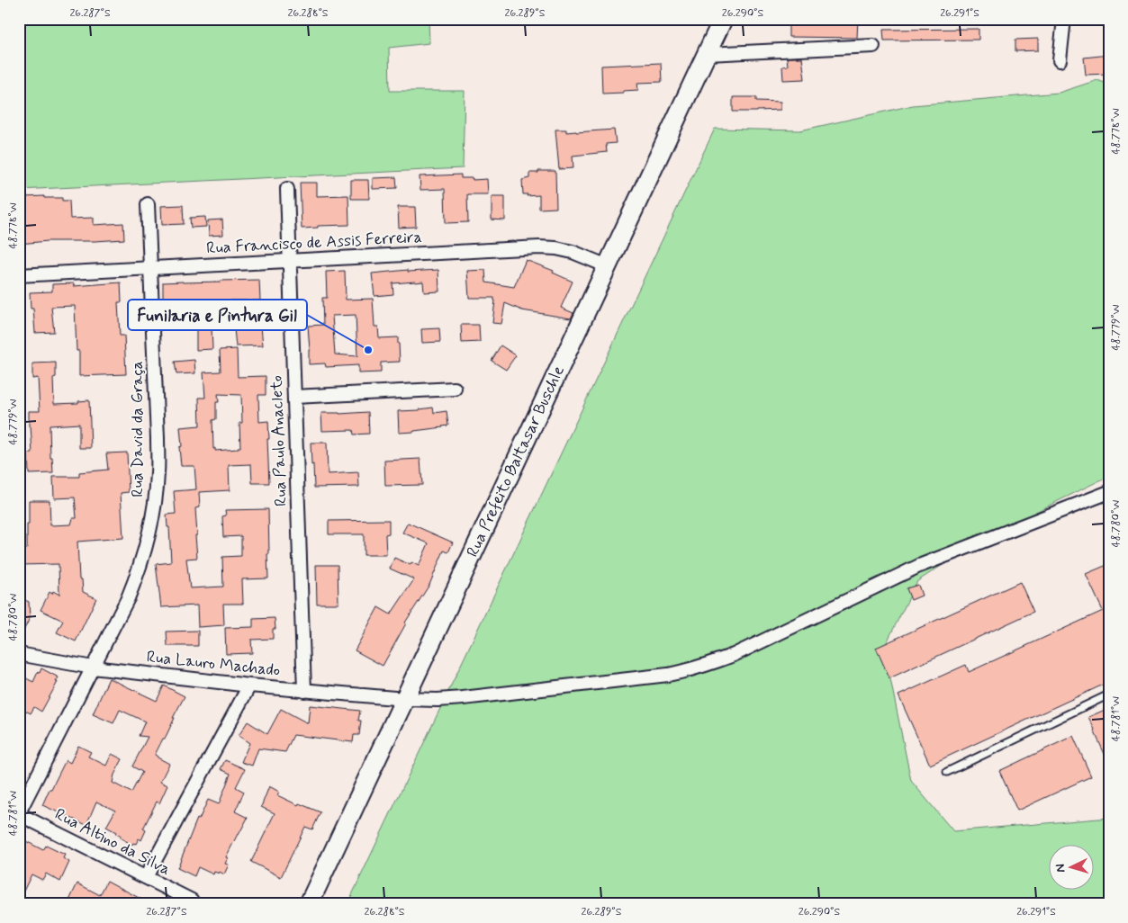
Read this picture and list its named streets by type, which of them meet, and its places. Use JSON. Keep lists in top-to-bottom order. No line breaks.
{"streets":{"main road":["Rua Prefeito Baltasar Buschle"],"street":["Rua Francisco de Assis Ferreira","Rua David da Graça","Rua Paulo Anacleto","Rua Lauro Machado","Rua Altino da Silva"]},"crossings":[["Rua Francisco de Assis Ferreira","Rua David da Graça"],["Rua Francisco de Assis Ferreira","Rua Paulo Anacleto"],["Rua Francisco de Assis Ferreira","Rua Prefeito Baltasar Buschle"],["Rua David da Graça","Rua Lauro Machado"],["Rua David da Graça","Rua Altino da Silva"],["Rua Paulo Anacleto","Rua Lauro Machado"],["Rua Prefeito Baltasar Buschle","Rua Lauro Machado"]],"places":["Funilaria e Pintura Gil"],"north":"left","coordinates":["26.287°S","26.288°S","26.289°S","26.290°S","26.291°S","48.778°W","48.779°W","48.780°W","48.781°W"]}
